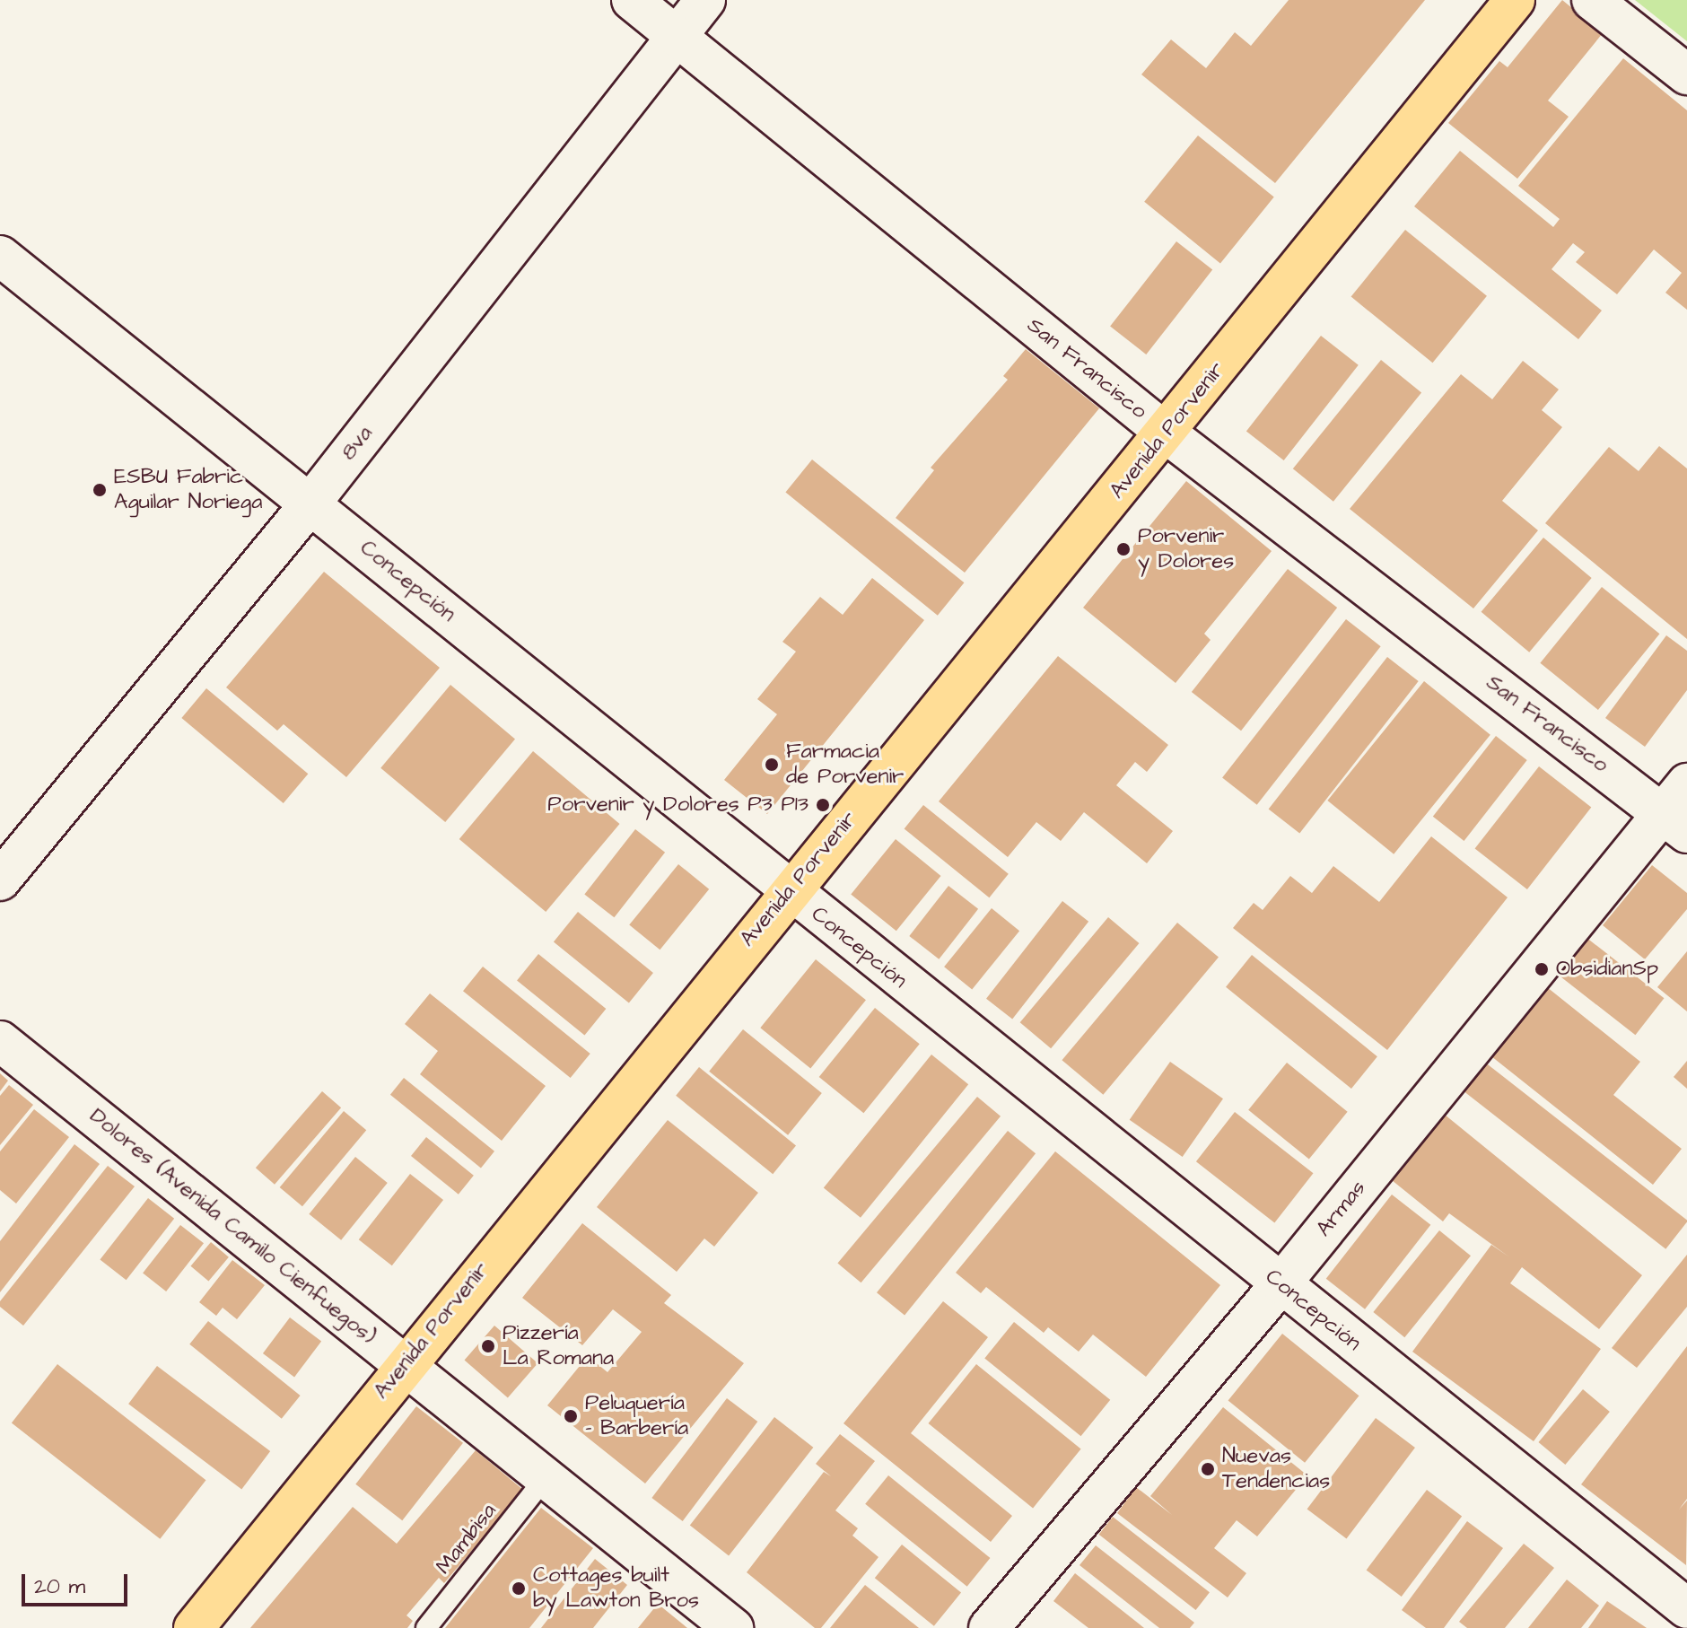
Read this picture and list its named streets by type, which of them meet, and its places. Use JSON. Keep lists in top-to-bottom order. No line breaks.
{"streets":{"main road":["Avenida Porvenir"],"street":["San Francisco","8va","Concepción","Armas","Dolores (Avenida Camilo Cienfuegos)"],"lane":["Mambisa"]},"crossings":[["San Francisco","Avenida Porvenir"],["San Francisco","8va"],["San Francisco","Armas"],["Avenida Porvenir","Concepción"],["Avenida Porvenir","Dolores (Avenida Camilo Cienfuegos)"],["8va","Concepción"],["Concepción","Armas"],["Dolores (Avenida Camilo Cienfuegos)","Mambisa"]],"places":["ESBU Fabric Aguilar Noriega","Porvenir y Dolores","Farmacia de Porvenir","Porvenir y Dolores P3 P13","ObsidianSp","Pizzería La Romana","Peluquería - Barbería","Nuevas Tendencias","Cottages built by Lawton Bros"],"scale_bar":"20 m"}
